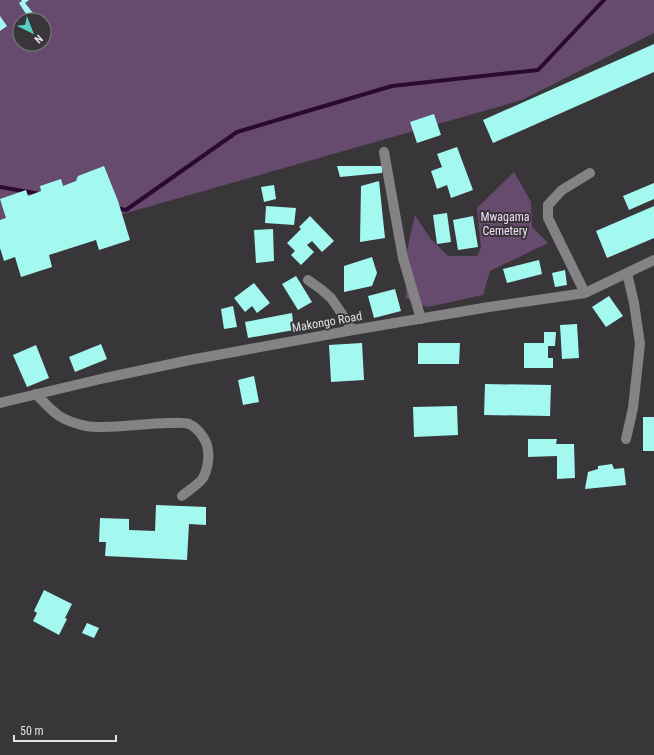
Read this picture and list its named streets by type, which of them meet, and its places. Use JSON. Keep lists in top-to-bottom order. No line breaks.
{"streets":{"street":["Makongo Road"]},"parks":["Mwagama Cemetery"],"scale_bar":"50 m","north":"bottom right"}
